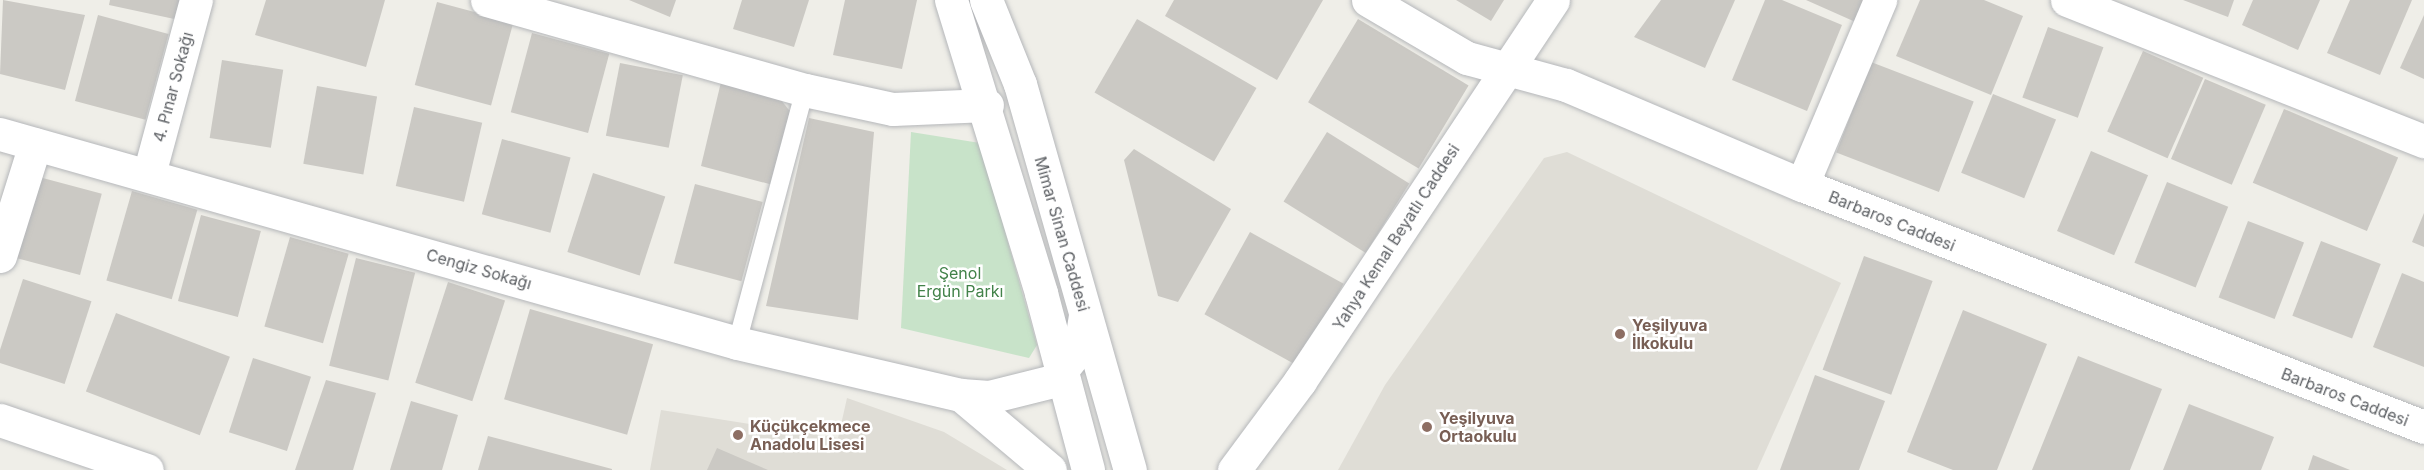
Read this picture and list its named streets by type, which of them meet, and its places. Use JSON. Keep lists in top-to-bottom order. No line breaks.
{"streets":{"street":["4. Pınar Sokağı","Barbaros Caddesi","Mimar Sinan Caddesi","Yahya Kemal Beyatlı Caddesi","Cengiz Sokağı"]},"crossings":[["4. Pınar Sokağı","Cengiz Sokağı"],["Barbaros Caddesi","Yahya Kemal Beyatlı Caddesi"]],"parks":["Şenol Ergün Parkı"],"places":["Yeşilyuva İlkokulu","Yeşilyuva Ortaokulu","Küçükçekmece Anadolu Lisesi"]}
